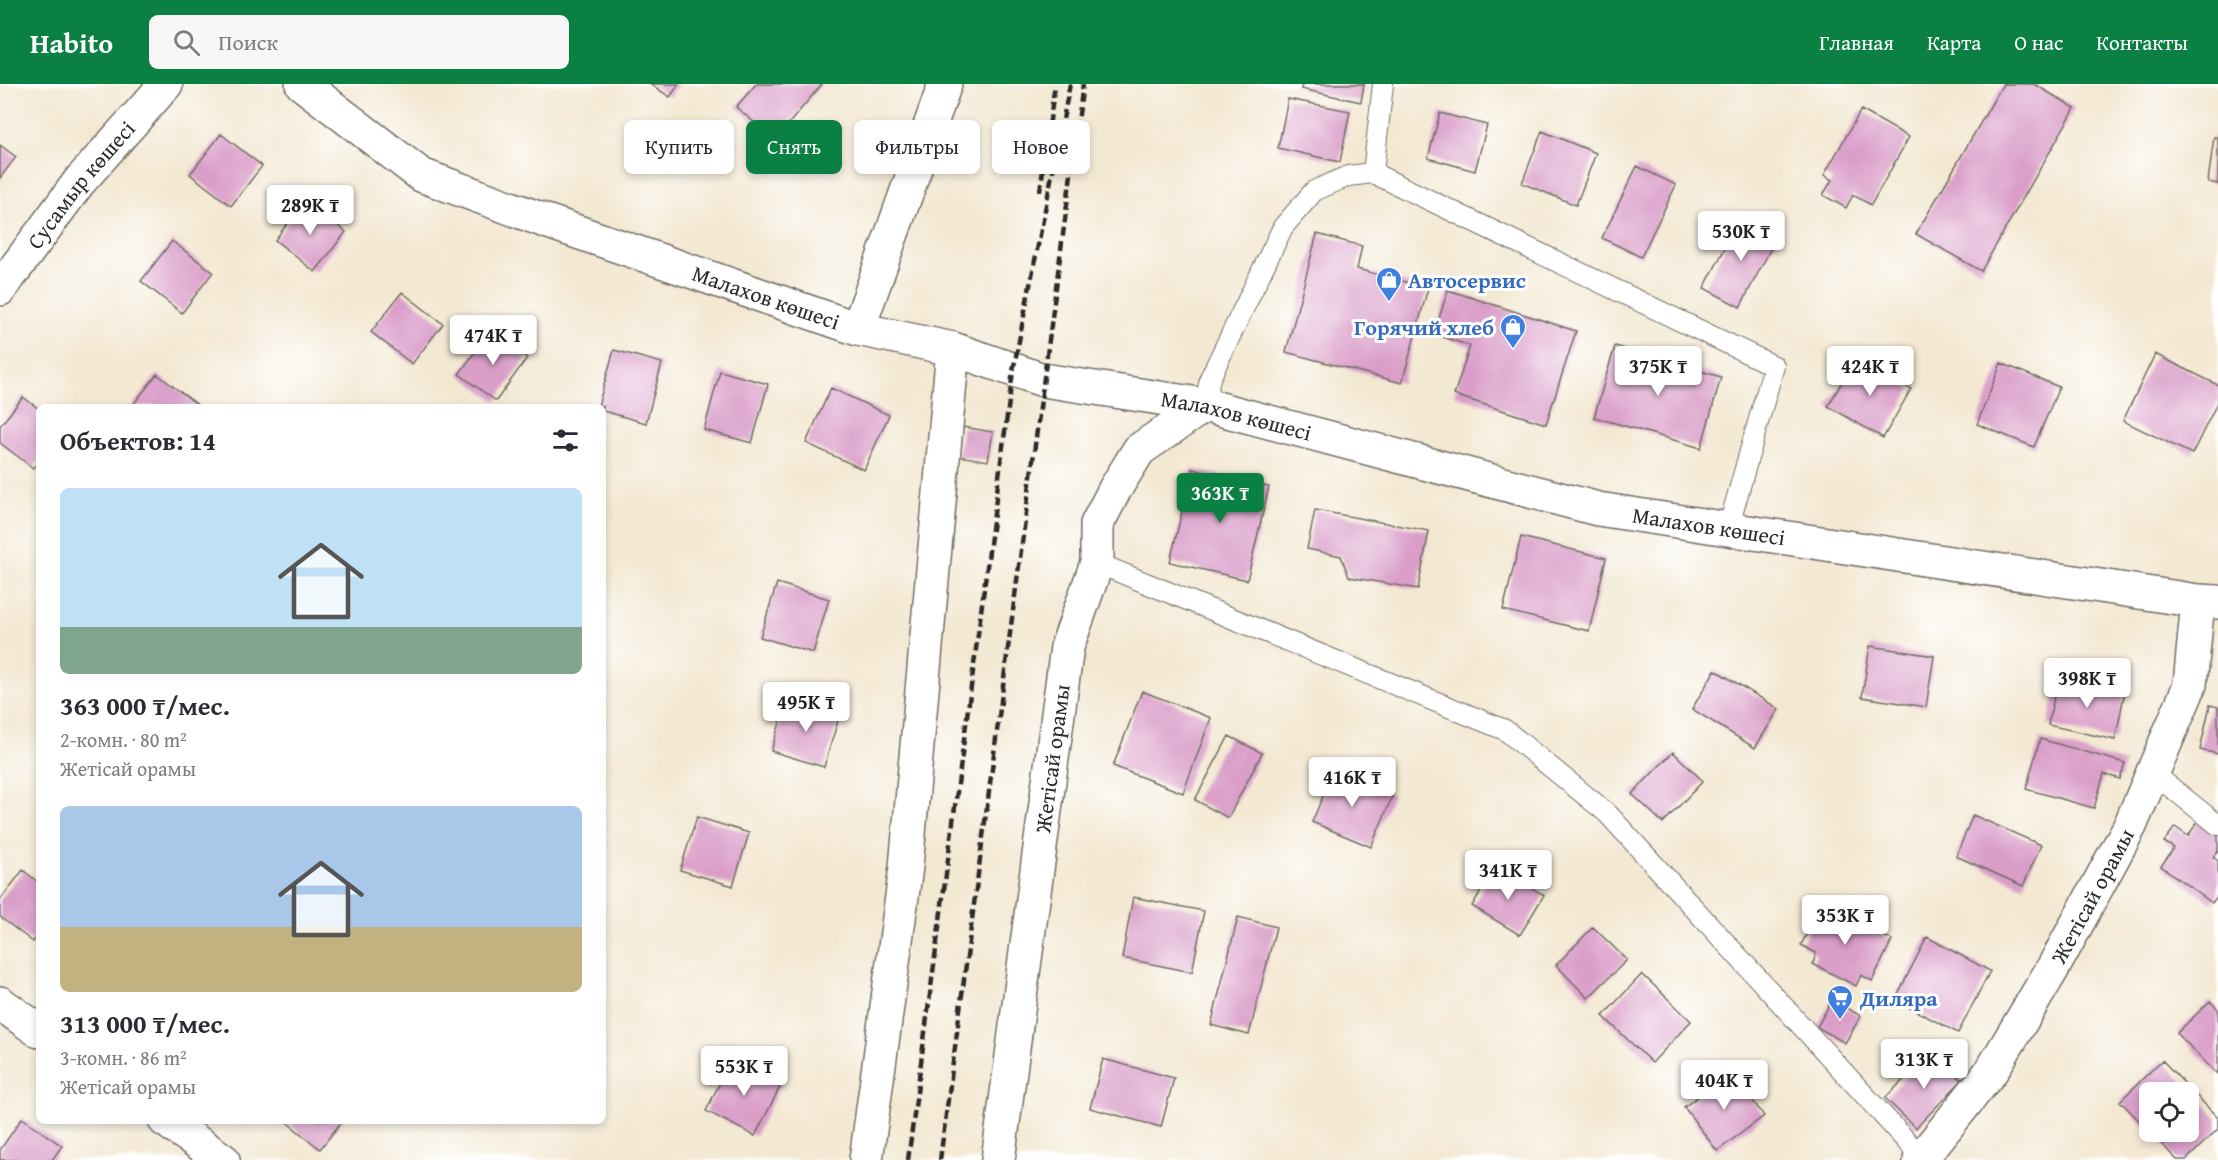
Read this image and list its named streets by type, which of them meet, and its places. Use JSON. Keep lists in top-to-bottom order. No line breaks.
{"streets":{"street":["Сусамыр көшесі","Малахов көшесі","Жетісай орамы"]},"crossings":[["Малахов көшесі","Жетісай орамы"]],"places":{"shop":["Автосервис","Горячий хлеб"],"supermarket":["Диляра"]},"page":{"header":"Habito","search":"Поиск","nav":["Главная","Карта","О нас","Контакты"],"chip":["Купить","Снять","Фильтры","Новое"],"price":["289K ₸","530K ₸","474K ₸","375K ₸","424K ₸","363K ₸","398K ₸","495K ₸","416K ₸","341K ₸","353K ₸","313K ₸","553K ₸","404K ₸"],"heading":"Объектов: 14","list":[{"name":"363 000 ₸/мес.","note":"2-комн. · 80 m² · Жетісай орамы"},{"name":"313 000 ₸/мес.","note":"3-комн. · 86 m² · Жетісай орамы"}]}}
